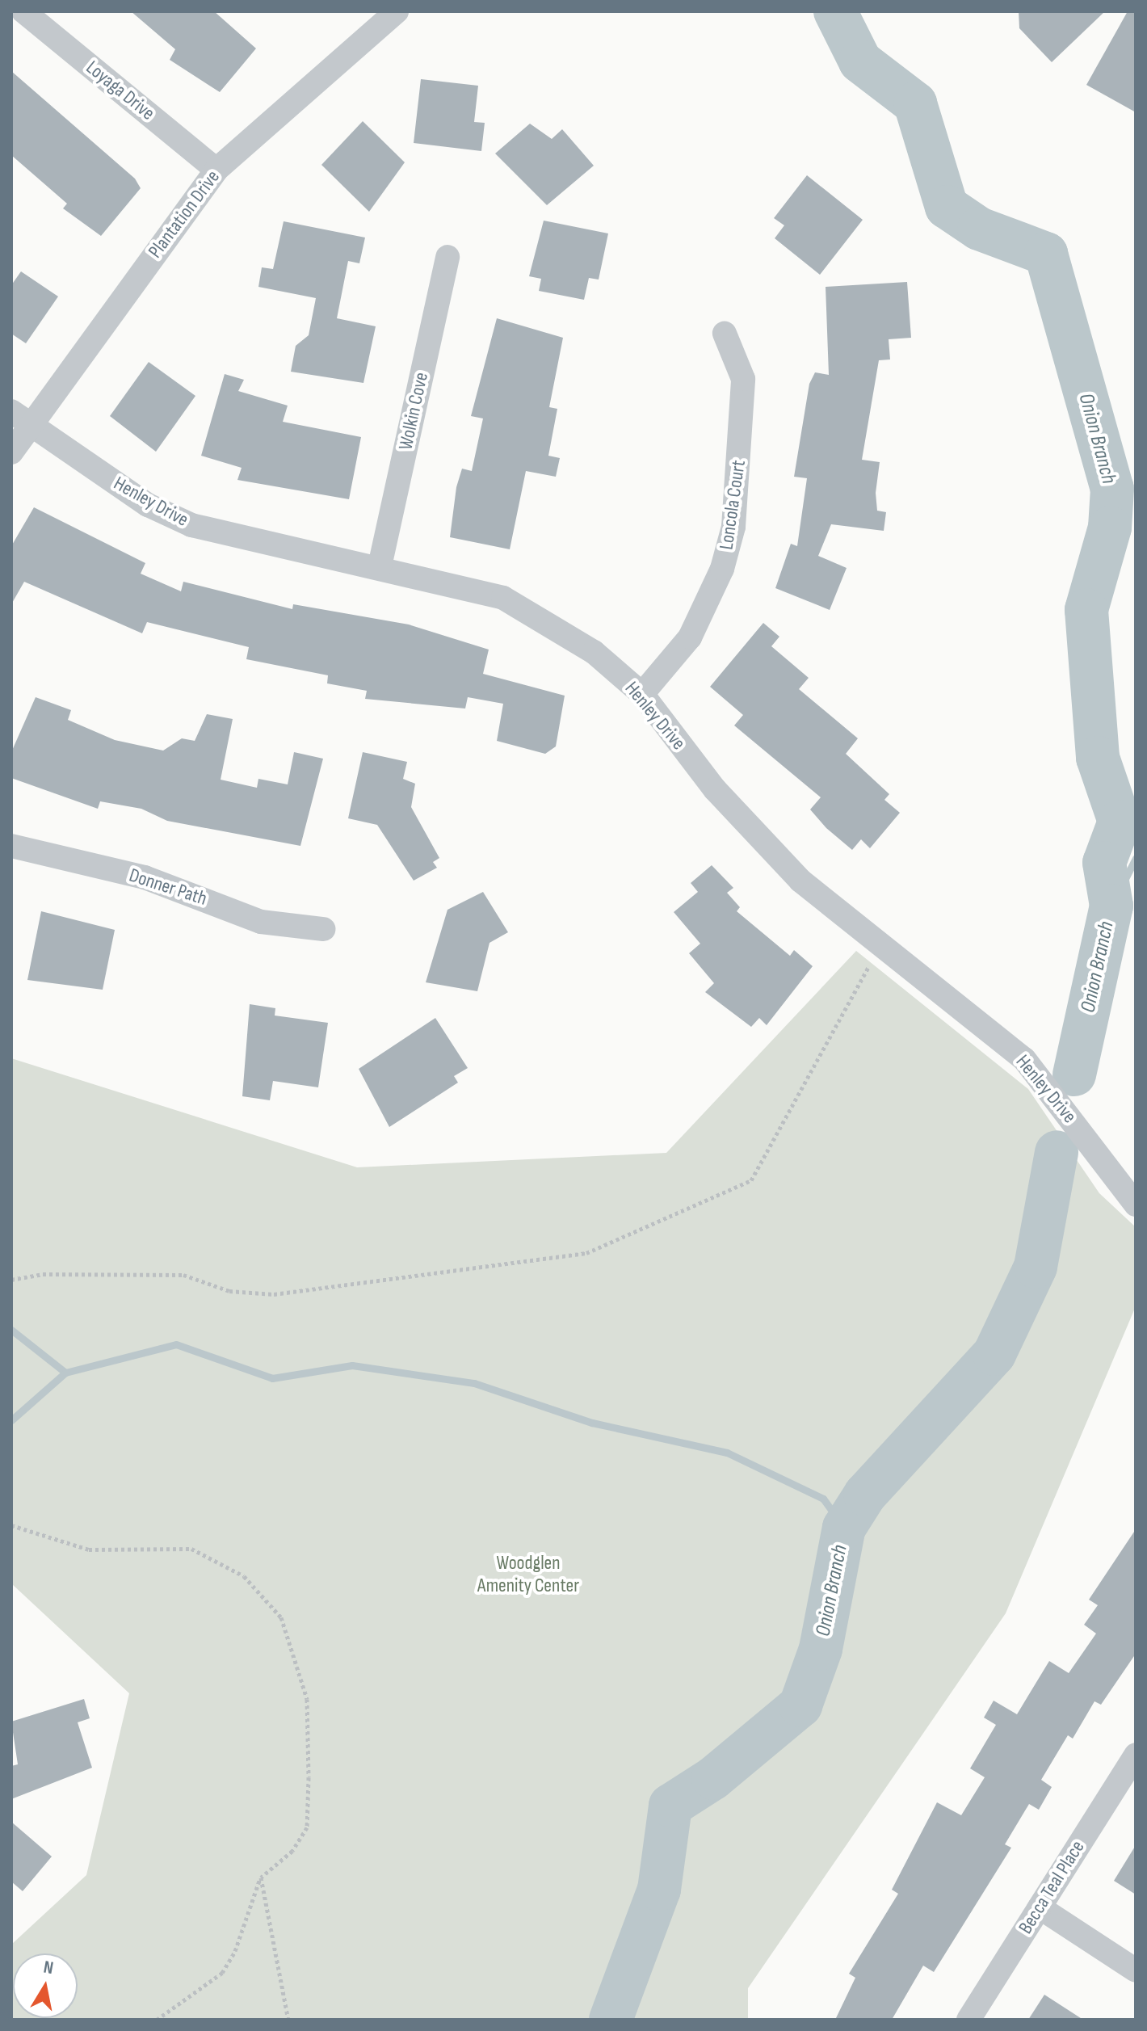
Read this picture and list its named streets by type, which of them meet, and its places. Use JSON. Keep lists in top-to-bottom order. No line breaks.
{"streets":{"street":["Loyaga Drive","Plantation Drive","Wolkin Cove","Henley Drive","Loncola Court","Donner Path","Becca Teal Place"]},"crossings":[["Loyaga Drive","Plantation Drive"],["Plantation Drive","Henley Drive"],["Wolkin Cove","Henley Drive"],["Henley Drive","Loncola Court"]],"water":["Onion Branch"],"parks":["Woodglen Amenity Center"],"north":"top"}
